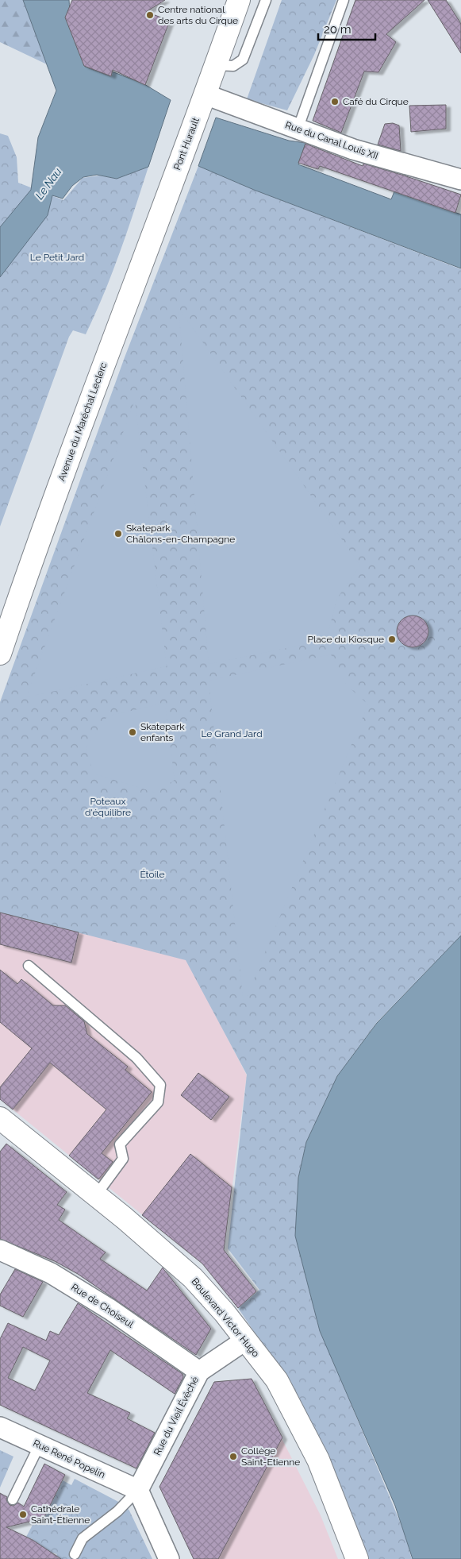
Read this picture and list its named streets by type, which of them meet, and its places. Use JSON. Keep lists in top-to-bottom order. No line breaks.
{"streets":{"main road":["Pont Hurault","Avenue du Maréchal Leclerc","Boulevard Victor Hugo"],"street":["Rue du Canal Louis XII","Rue de Choiseul","Rue du Vieil Évêché","Rue René Popelin"]},"crossings":[["Rue du Canal Louis XII","Pont Hurault"],["Pont Hurault","Avenue du Maréchal Leclerc"],["Rue de Choiseul","Rue du Vieil Évêché"],["Boulevard Victor Hugo","Rue du Vieil Évêché"],["Rue du Vieil Évêché","Rue René Popelin"]],"water":["Le Nau"],"parks":["Le Petit Jard","Le Grand Jard","Poteaux d'équilibre","Étoile"],"places":["Centre national des arts du Cirque","Café du Cirque","Skatepark Châlons-en-Champagne","Place du Kiosque","Skatepark enfants","Collège Saint-Etienne","Cathédrale Saint-Étienne"],"scale_bar":"20 m"}
